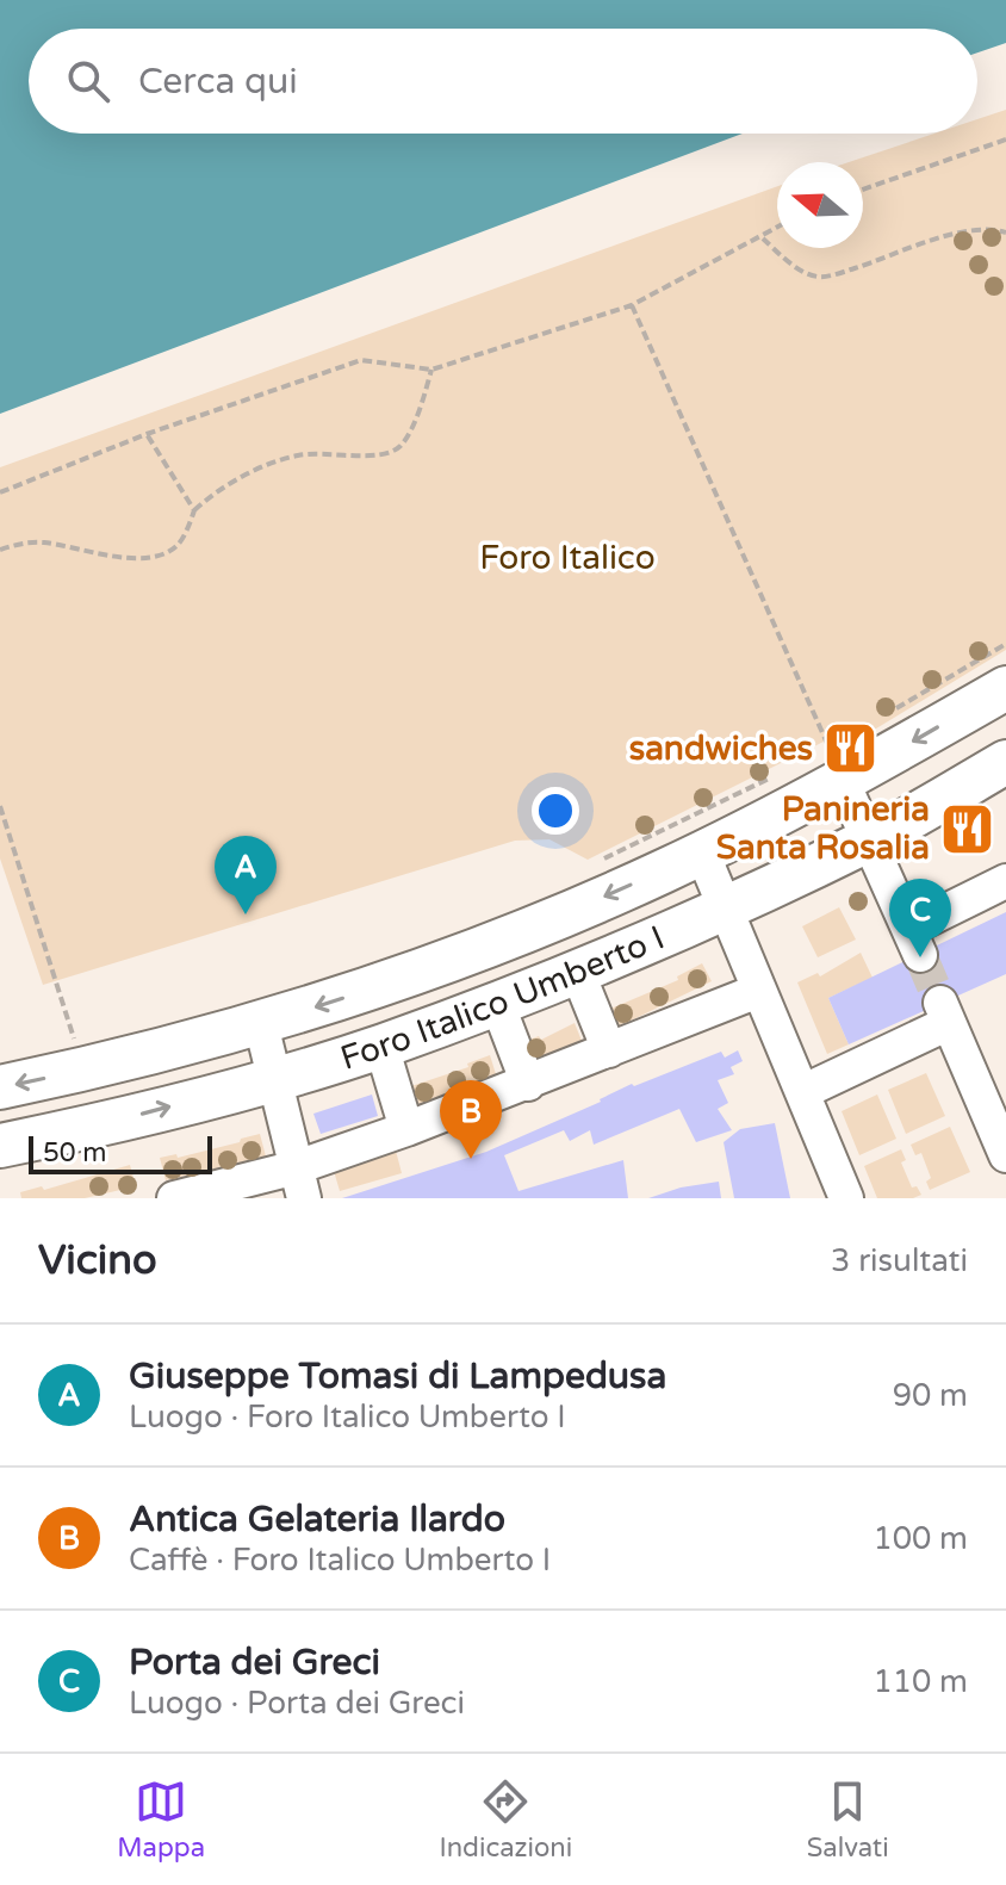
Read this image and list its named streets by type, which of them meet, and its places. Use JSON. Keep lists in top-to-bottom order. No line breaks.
{"streets":{"main road":["Foro Italico Umberto I"]},"parks":["Foro Italico"],"places":{"restaurant":["sandwiches","Panineria Santa Rosalia"]},"scale_bar":"50 m","north":"left","page":{"search":"Cerca qui","pins":["A","C","B"],"scale":"50 m","heading":["Vicino","3 risultati"],"list":[{"mark":"A","name":"Giuseppe Tomasi di Lampedusa","note":"Luogo · Foro Italico Umberto I","value":"90 m"},{"mark":"B","name":"Antica Gelateria Ilardo","note":"Caffè · Foro Italico Umberto I","value":"100 m"},{"mark":"C","name":"Porta dei Greci","note":"Luogo · Porta dei Greci","value":"110 m"}],"nav":["Mappa","Indicazioni","Salvati"]}}
